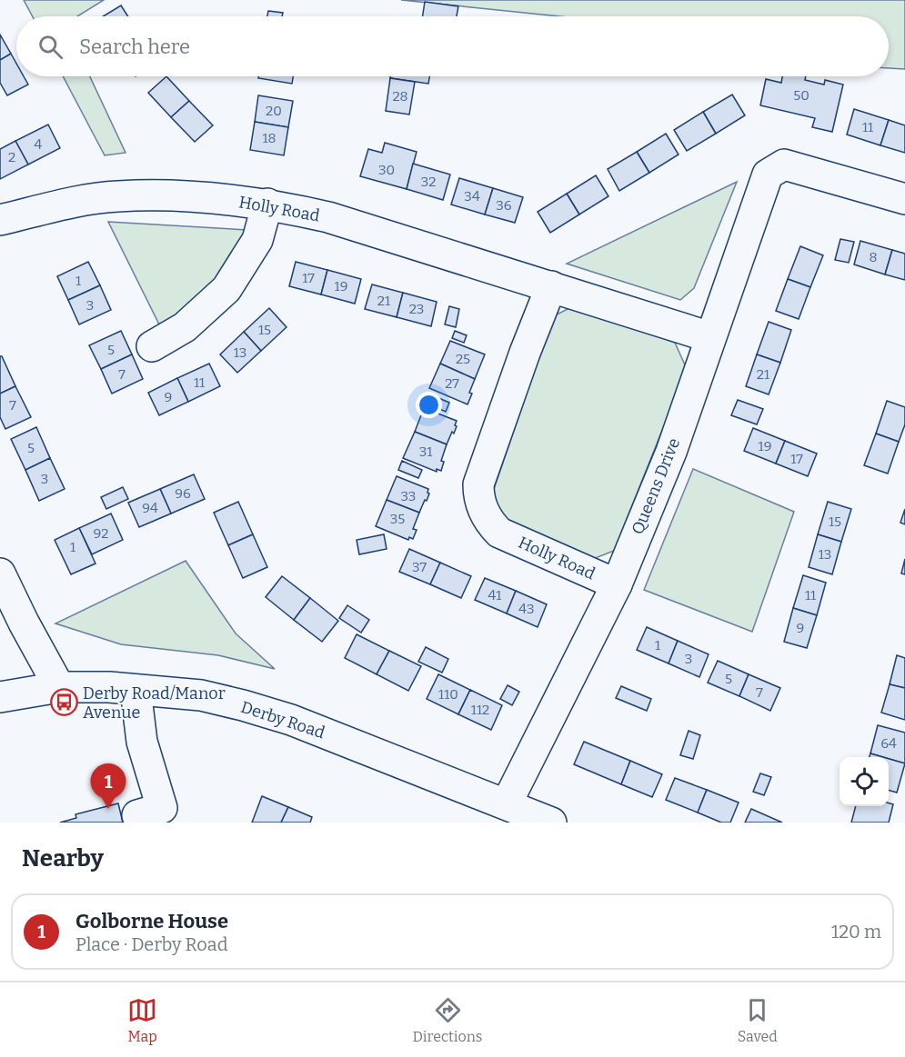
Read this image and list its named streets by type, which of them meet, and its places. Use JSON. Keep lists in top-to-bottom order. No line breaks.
{"streets":{"street":["Holly Road","Queens Drive","Derby Road"]},"crossings":[["Holly Road","Queens Drive"],["Queens Drive","Derby Road"]],"places":{"bus stop":["Derby Road/Manor Avenue"]},"house_numbers":["50","28","20","11","18","4","2","30","32","34","36","8","17","1","19","21","3","23","15","5","13","25","7","21","11","27","9","7","19","5","31","17","3","96","33","94","35","15","92","1","13","37","41","11","43","9","1","3","5","7","110","112","64"],"page":{"search":"Search here","pins":"1","heading":"Nearby","list":[{"mark":"1","name":"Golborne House","note":"Place · Derby Road","value":"120 m"}],"nav":["Map","Directions","Saved"]}}
